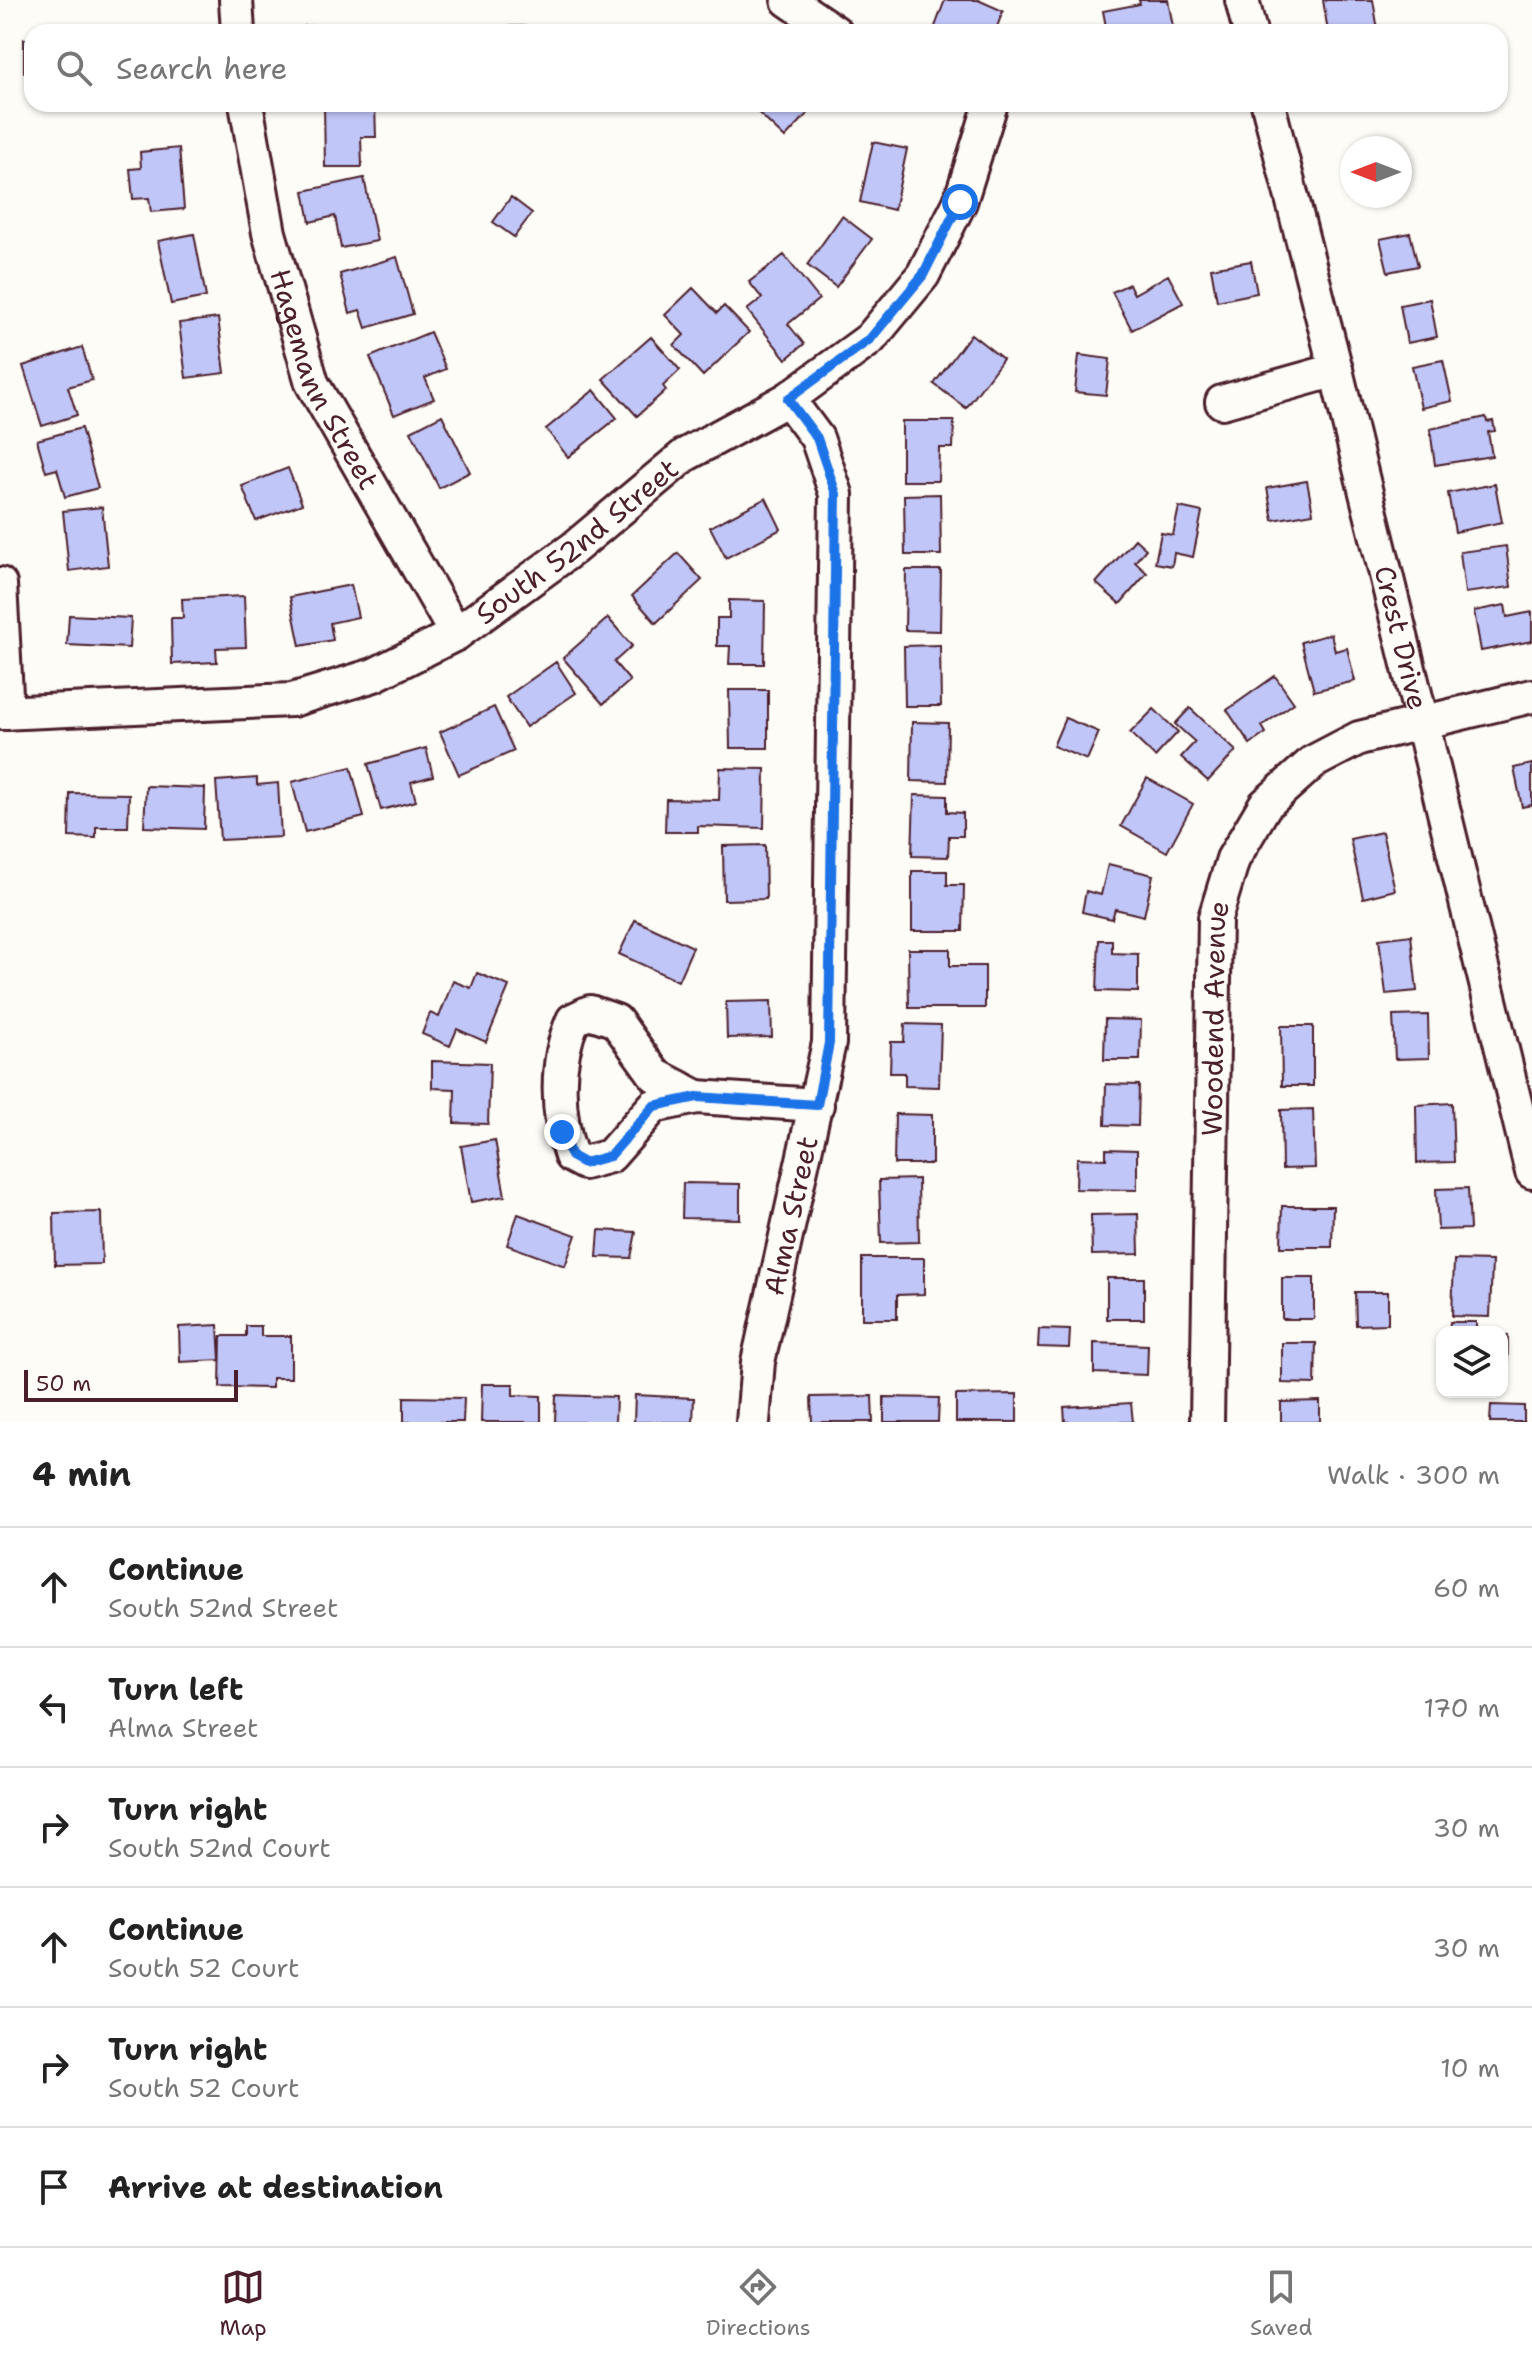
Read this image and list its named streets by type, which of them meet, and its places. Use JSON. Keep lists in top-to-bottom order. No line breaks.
{"streets":{"street":["Hagemann Street","South 52nd Street","Crest Drive","Woodend Avenue","Alma Street"]},"crossings":[["Hagemann Street","South 52nd Street"],["South 52nd Street","Alma Street"],["Crest Drive","Woodend Avenue"]],"scale_bar":"50 m","north":"left","page":{"search":"Search here","scale":"50 m","heading":["4 min","Walk · 300 m"],"list":[["Continue","South 52nd Street","60 m"],["Turn left","Alma Street","170 m"],["Turn right","South 52nd Court","30 m"],["Continue","South 52 Court","30 m"],["Turn right","South 52 Court","10 m"],"Arrive at destination"],"nav":["Map","Directions","Saved"]}}
